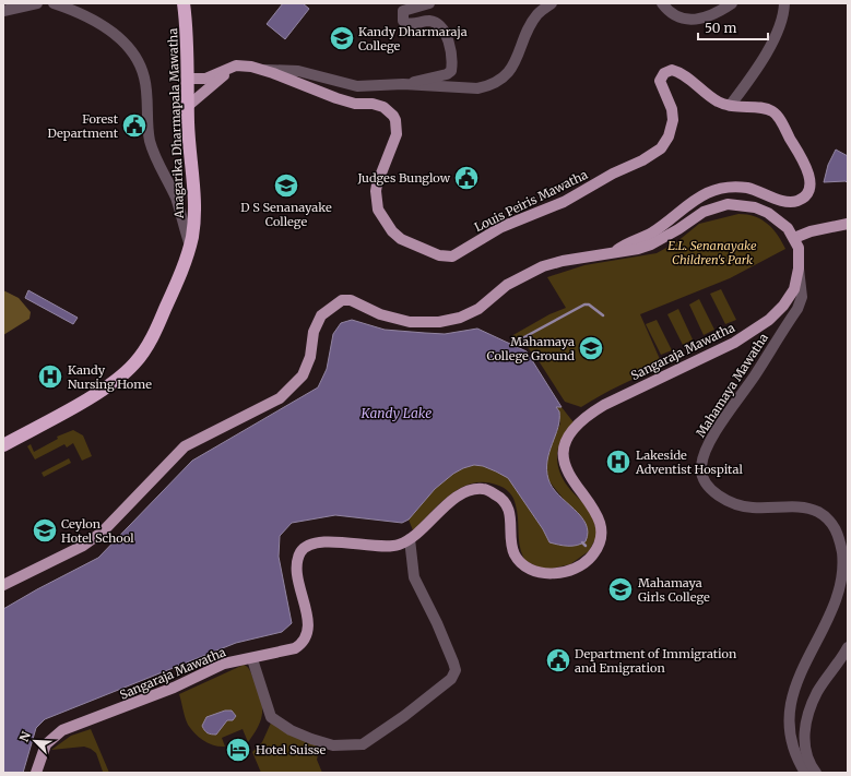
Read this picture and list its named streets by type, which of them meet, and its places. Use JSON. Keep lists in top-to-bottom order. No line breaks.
{"streets":{"highway":["Anagarika Dharmapala Mawatha"],"main road":["Louis Peiris Mawatha","Sangaraja Mawatha"],"street":["Mahamaya Mawatha"]},"crossings":[["Anagarika Dharmapala Mawatha","Louis Peiris Mawatha"],["Louis Peiris Mawatha","Sangaraja Mawatha"],["Sangaraja Mawatha","Mahamaya Mawatha"]],"water":["Kandy Lake"],"parks":["E.L. Senanayake Children's Park"],"places":{"school or university":["Kandy Dharmaraja College","D S Senanayake College","Mahamaya College Ground","Ceylon Hotel School","Mahamaya Girls College"],"public building":["Forest Department","Judges Bunglow","Department of Immigration and Emigration"],"hospital":["Kandy Nursing Home","Lakeside Adventist Hospital"],"hotel":["Hotel Suisse"]},"scale_bar":"50 m","north":"top left"}
